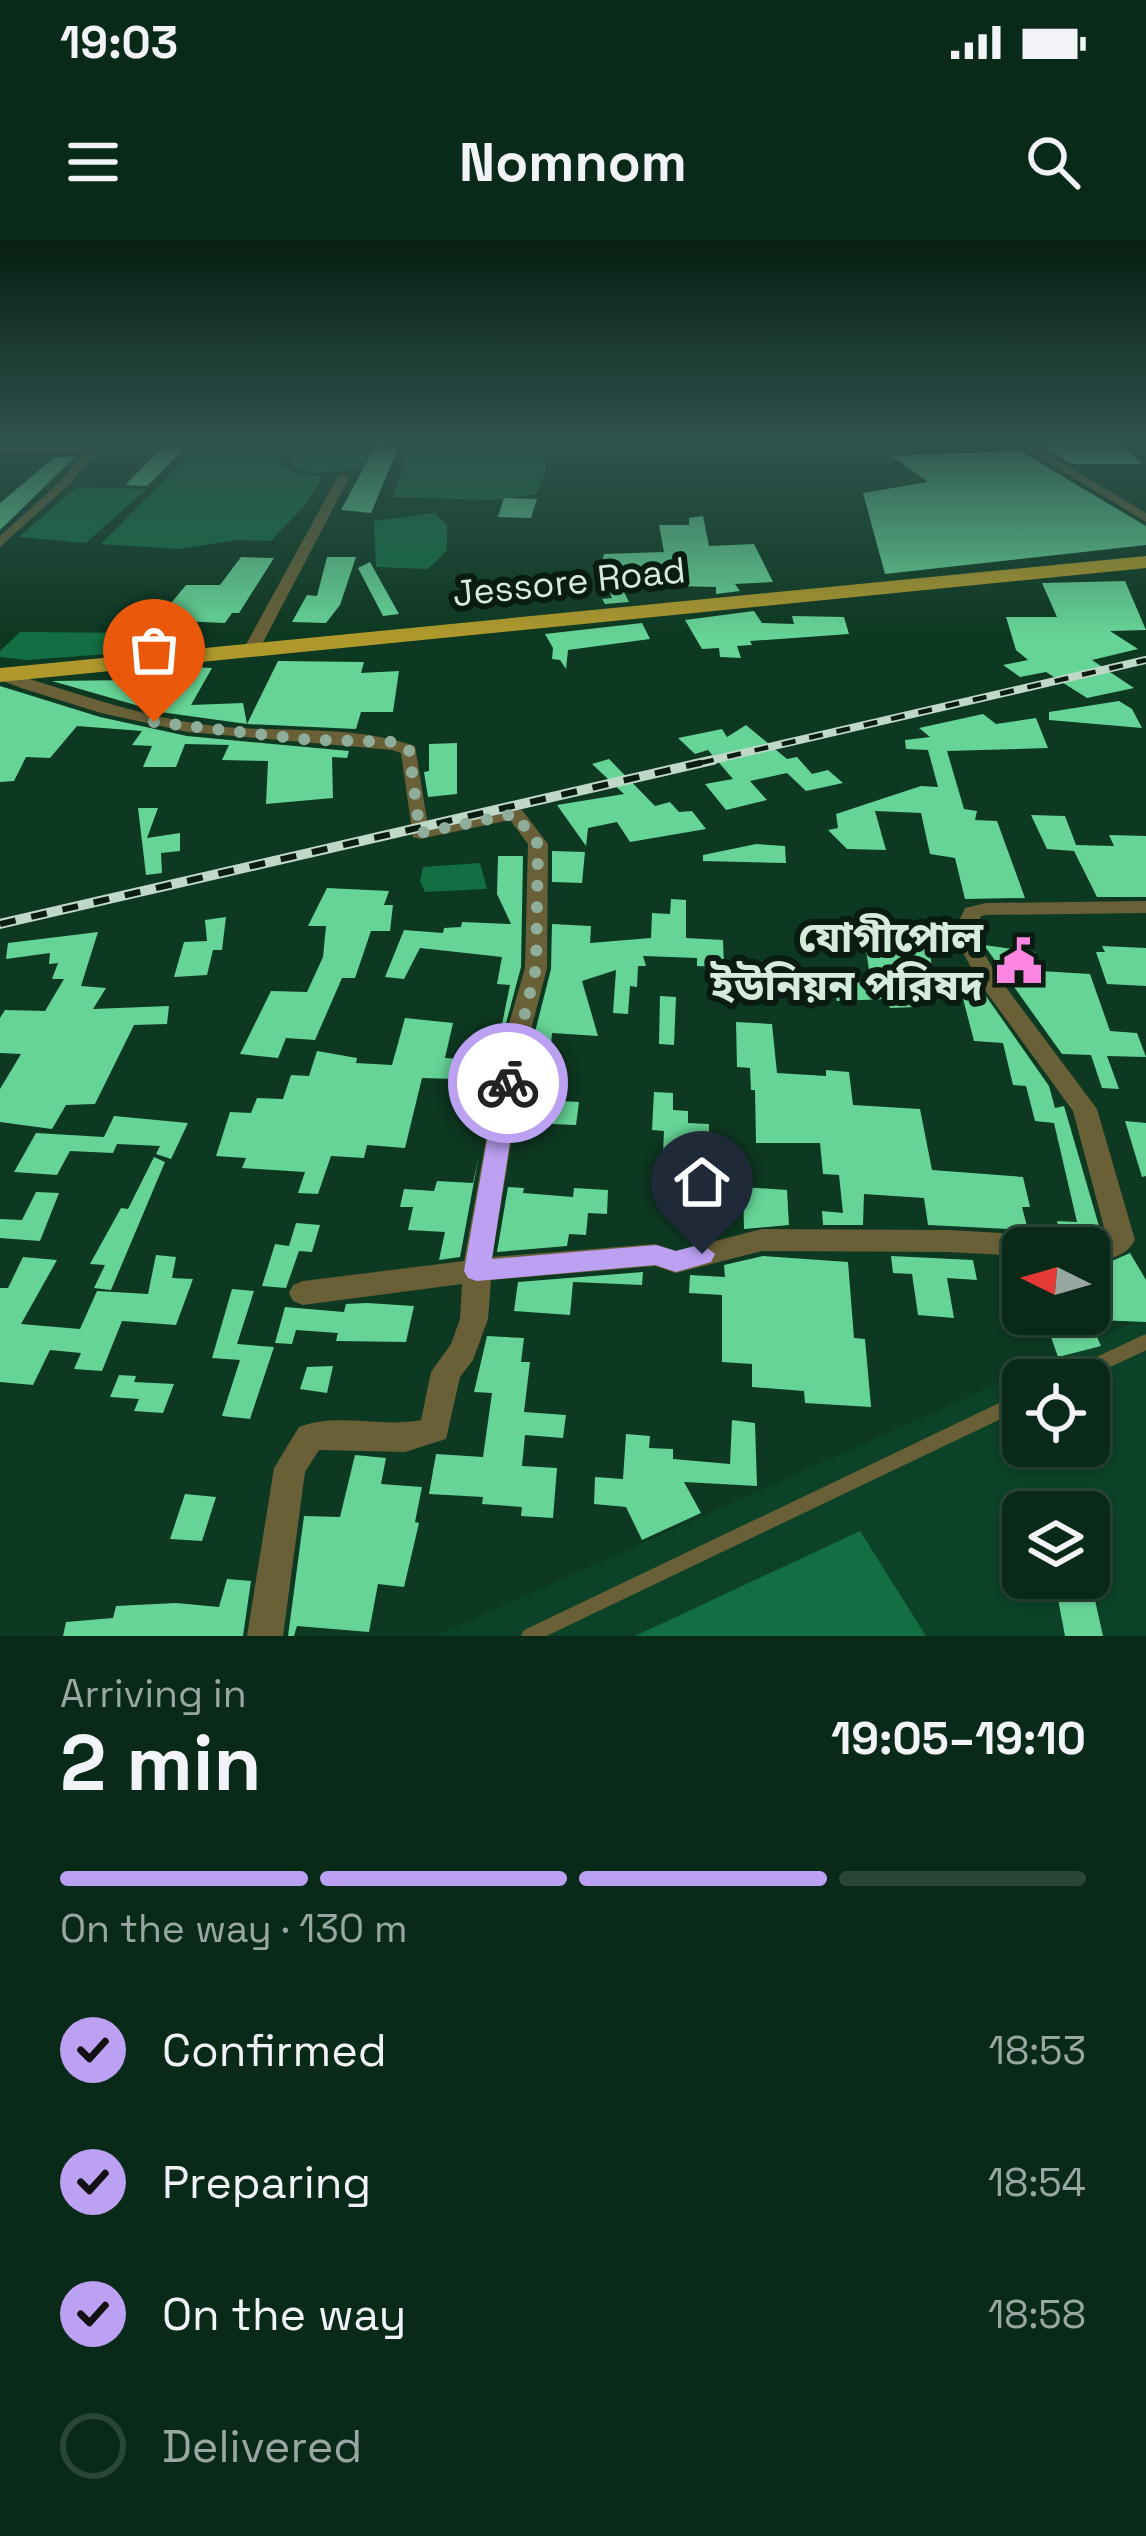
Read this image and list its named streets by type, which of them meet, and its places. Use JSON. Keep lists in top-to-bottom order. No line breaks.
{"streets":{"highway":["Jessore Road"]},"places":{"public building":["যোগীপোল ইউনিয়ন পরিষদ"]},"north":"left","page":{"status":"19:03","header":"Nomnom","heading":["2 min","Arriving in","19:05–19:10"],"bar":"On the way · 130 m","list":[["Confirmed","18:53"],["Preparing","18:54"],["On the way","18:58"],"Delivered"]}}
